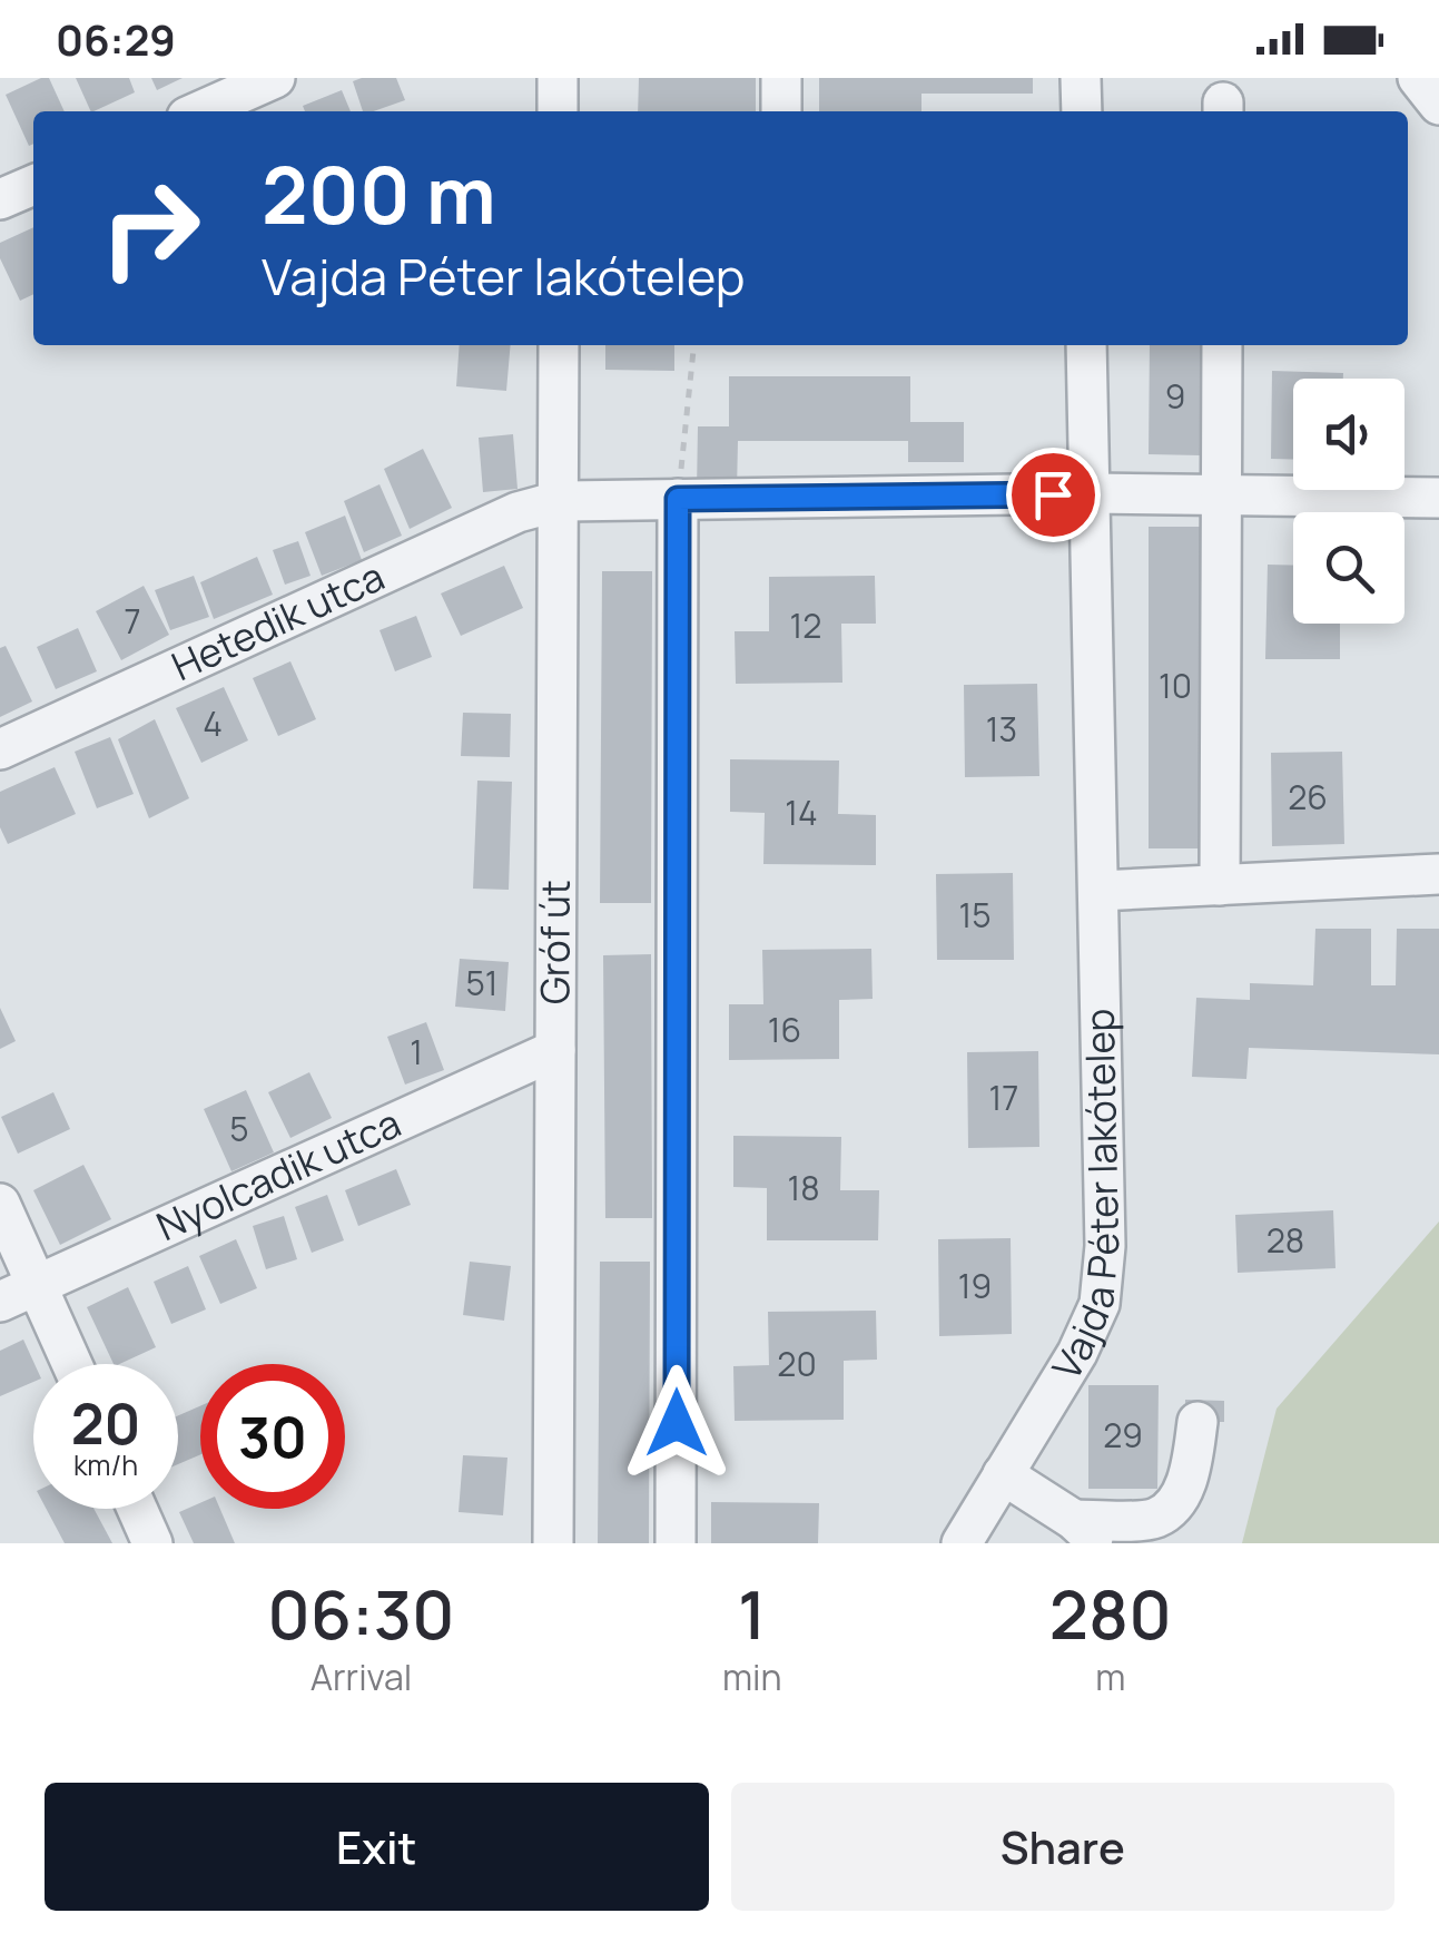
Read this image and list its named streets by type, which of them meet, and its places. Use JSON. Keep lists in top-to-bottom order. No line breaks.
{"streets":{"street":["Hetedik utca","Gróf út","Nyolcadik utca","Vajda Péter lakótelep"]},"crossings":[["Hetedik utca","Gróf út"],["Gróf út","Nyolcadik utca"]],"house_numbers":["9","7","12","10","4","13","26","14","15","51","16","1","17","5","18","28","19","20","29"],"page":{"status":"06:29","turn":["200 m","Vajda Péter lakótelep"],"speed":"20 km/h","limit":"30","eta":["06:30","Arrival","1","min","280","m"],"buttons":["Exit","Share"]}}
